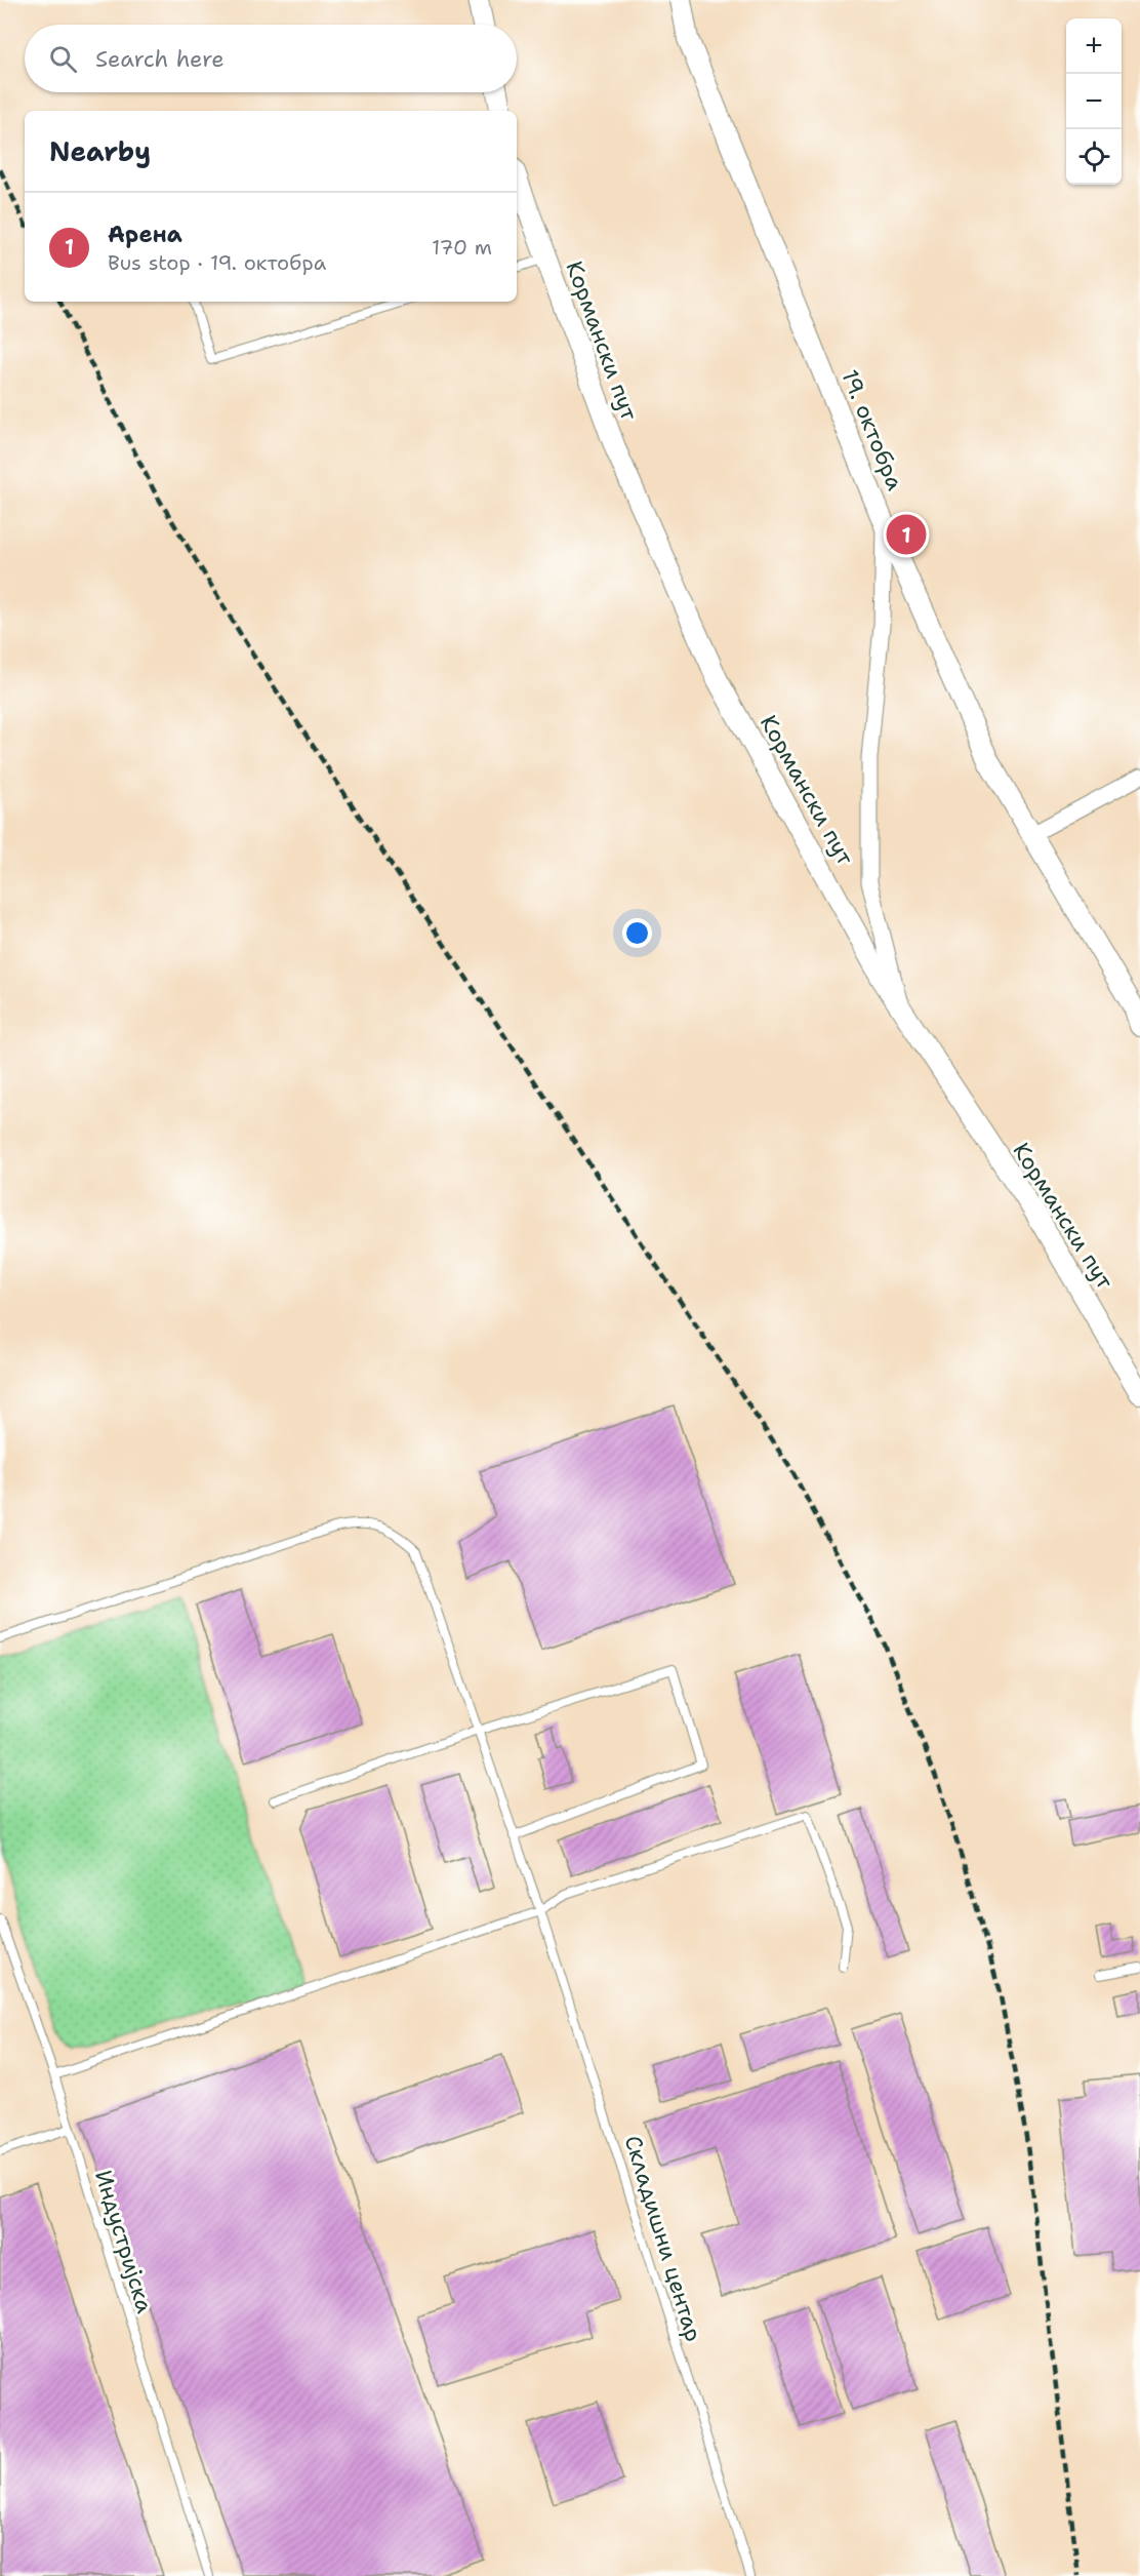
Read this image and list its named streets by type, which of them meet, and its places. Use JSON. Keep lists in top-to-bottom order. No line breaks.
{"streets":{"street":["Кормански пут","19. октобра"],"lane":["Складишни центар","Индустријска"]},"page":{"map_buttons":["+","−"],"search":"Search here","heading":"Nearby","list":[{"mark":"1","name":"Арена","note":"Bus stop · 19. октобра","value":"170 m"}],"pins":"1"}}
